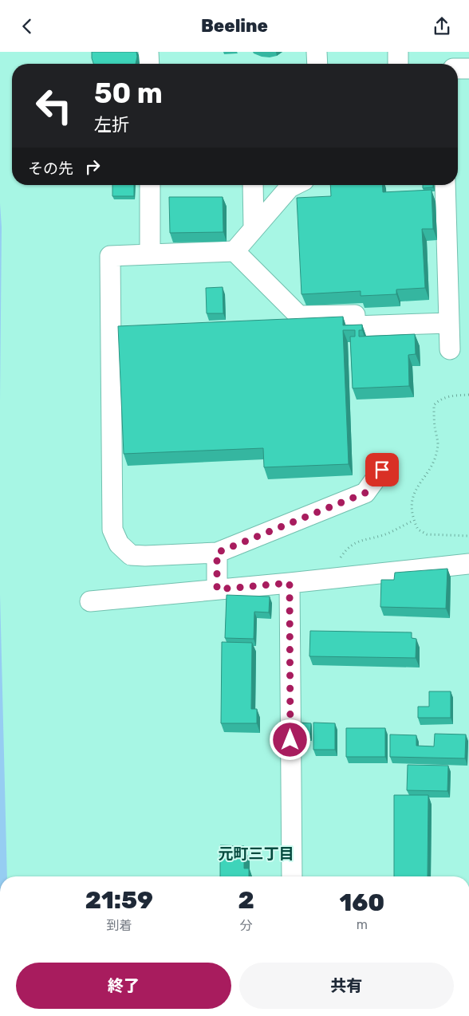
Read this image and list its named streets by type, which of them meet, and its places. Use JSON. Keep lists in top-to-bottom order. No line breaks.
{"districts":["元町三丁目"],"page":{"header":"Beeline","turn":["50 m","左折"],"then":"その先","eta":["21:59","到着","2","分","160","m"],"buttons":["終了","共有"]}}
